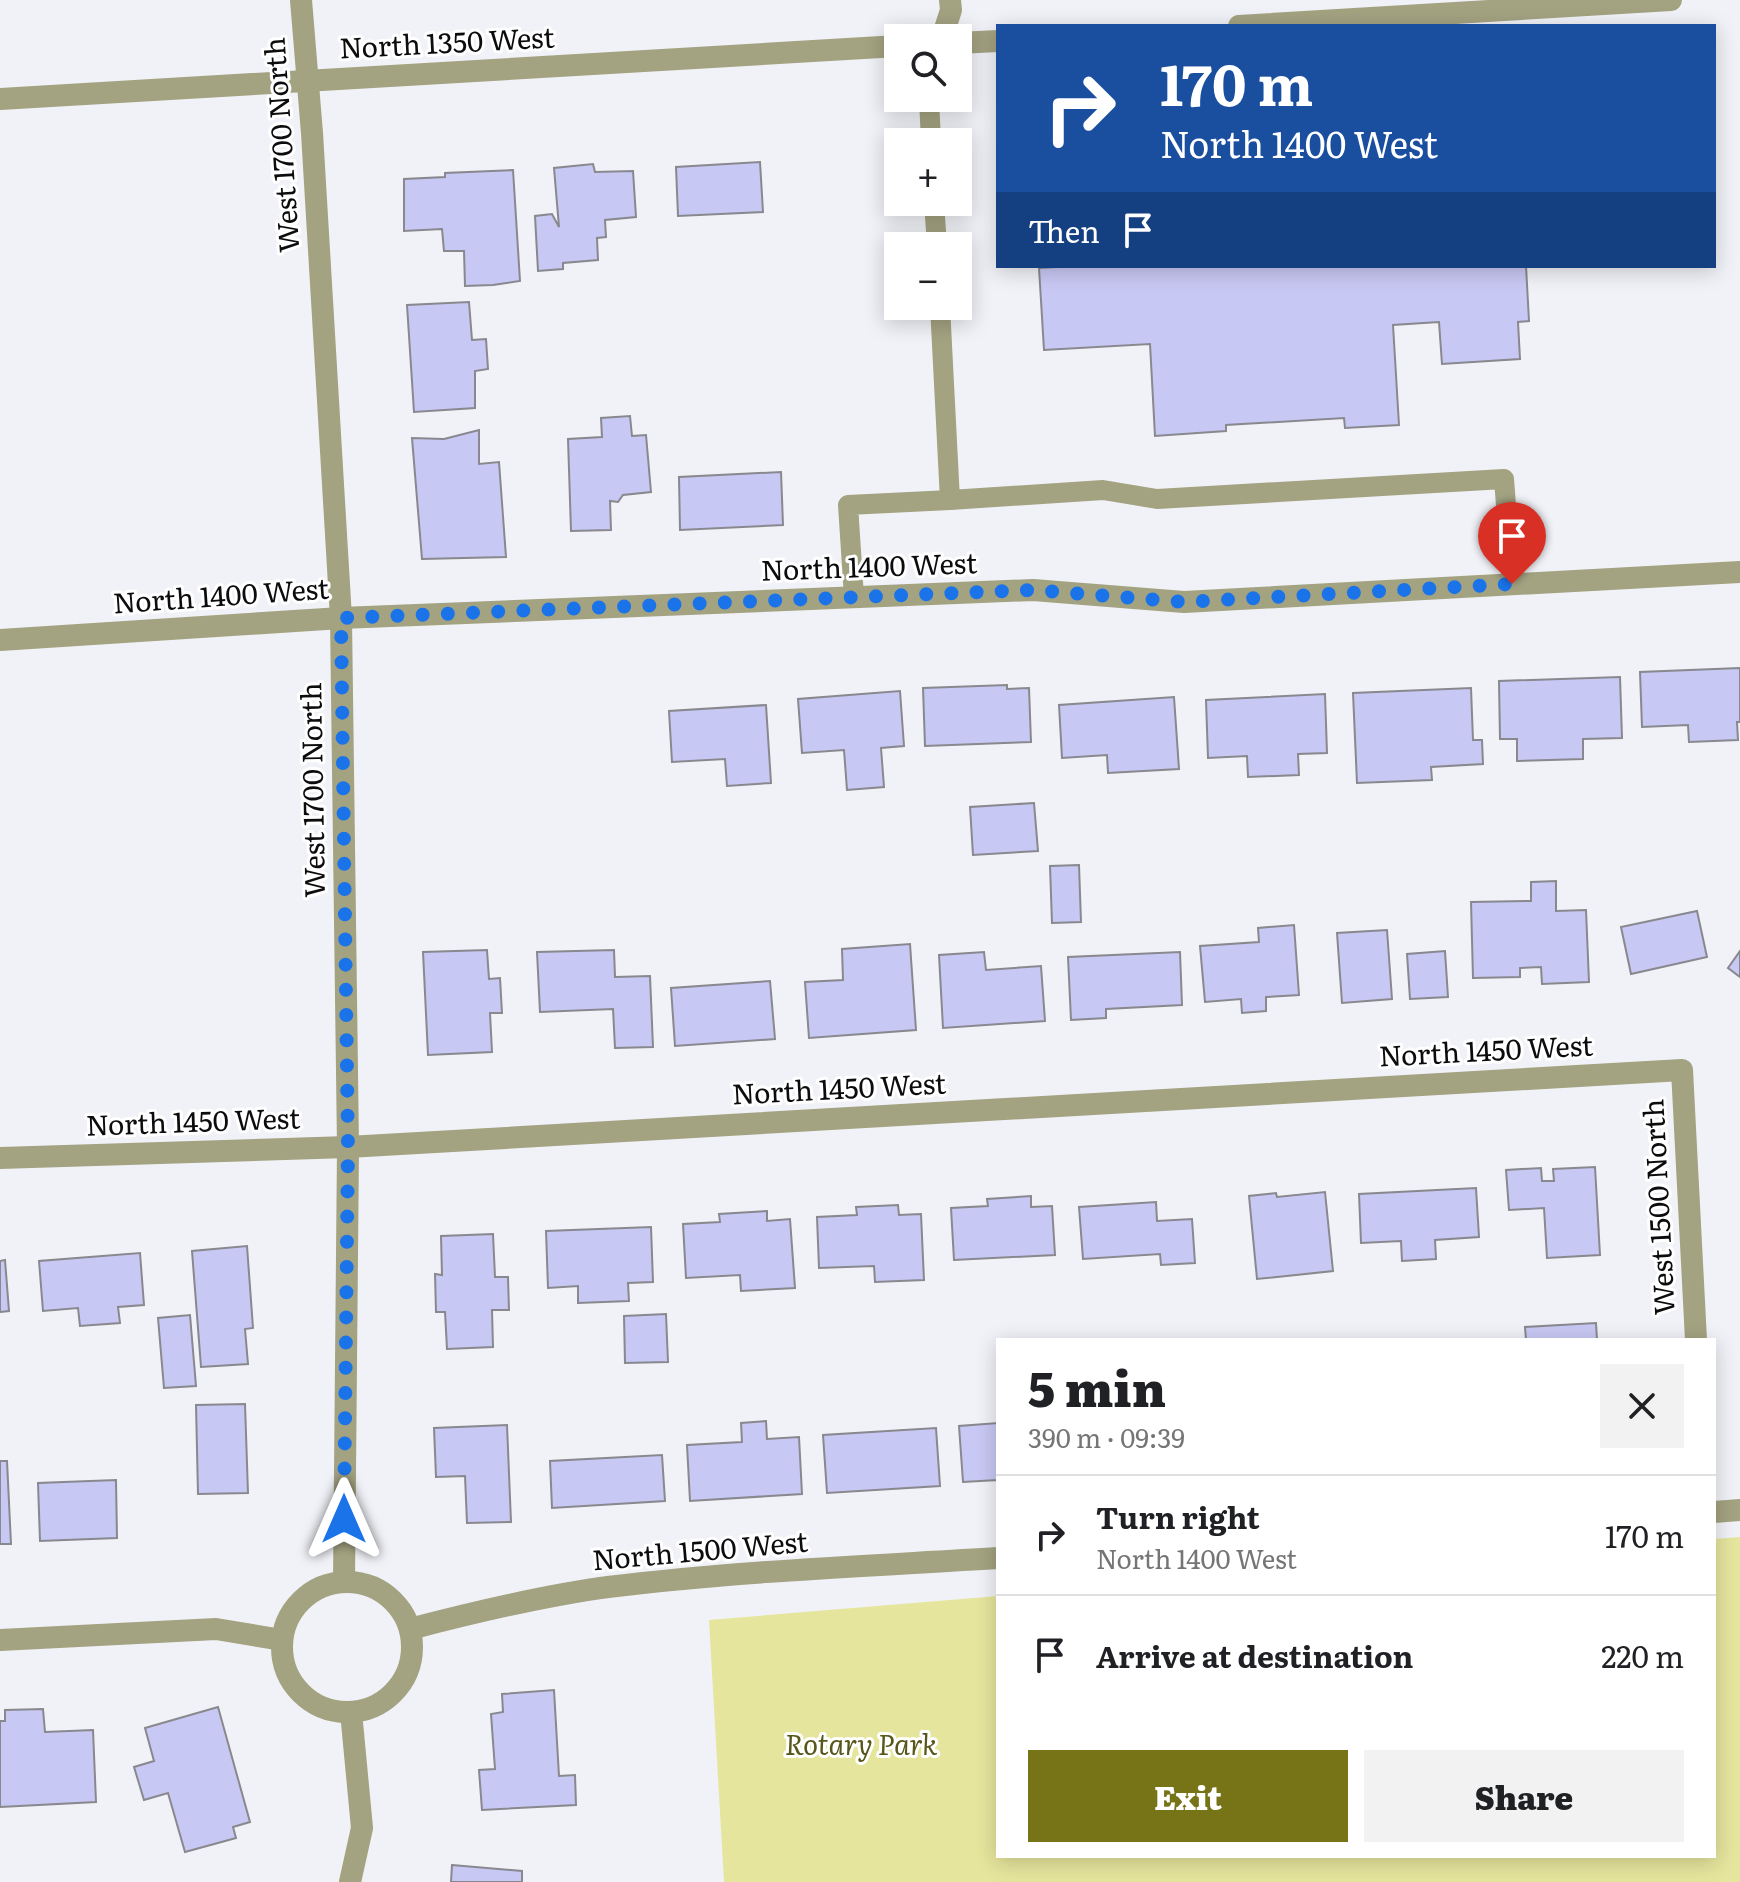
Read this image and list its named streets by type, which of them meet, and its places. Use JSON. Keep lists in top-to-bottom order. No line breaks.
{"streets":{"street":["North 1350 West","West 1700 North","North 1400 West","North 1450 West","West 1500 North","North 1500 West"]},"crossings":[["North 1350 West","West 1700 North"],["West 1700 North","North 1400 West"],["West 1700 North","North 1450 West"],["West 1700 North","North 1500 West"],["North 1450 West","West 1500 North"]],"parks":["Rotary Park"],"page":{"map_buttons":["+","−"],"turn":["170 m","North 1400 West"],"then":"Then","heading":["5 min","390 m · 09:39"],"list":[{"name":"Turn right","note":"North 1400 West","value":"170 m"},{"name":"Arrive at destination","value":"220 m"}],"buttons":["Exit","Share"]}}
